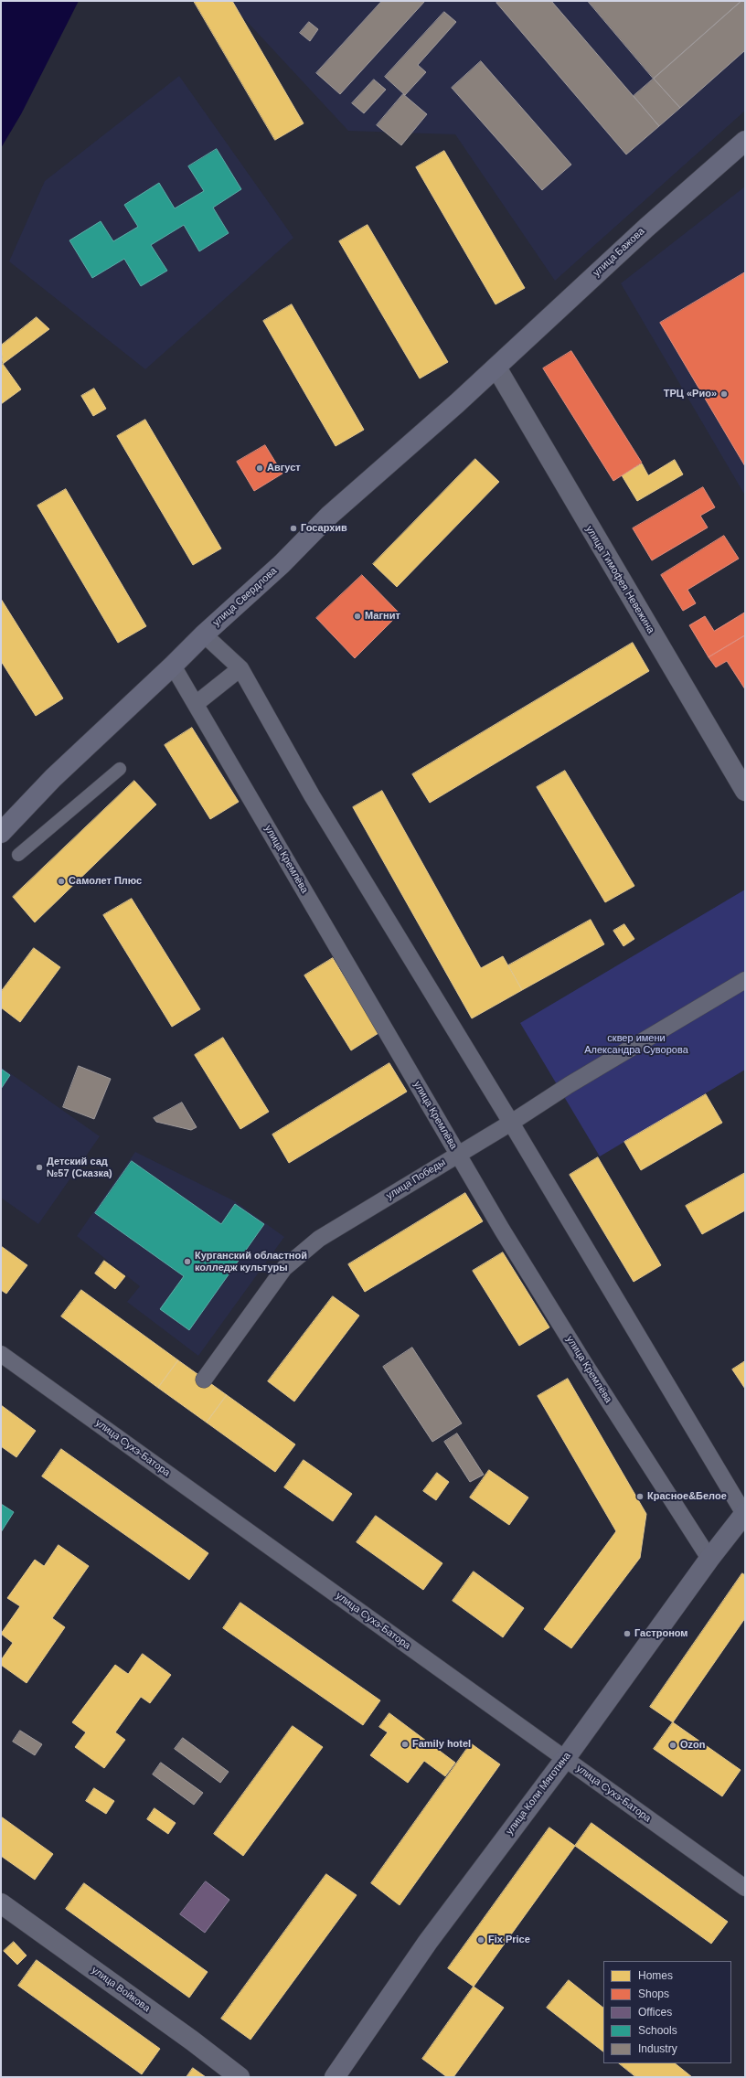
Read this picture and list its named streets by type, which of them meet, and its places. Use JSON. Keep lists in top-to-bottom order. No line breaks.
{"streets":{"main road":["улица Бажова","улица Свердлова","улица Коли Мяготина"],"street":["улица Тимофея Невежина","улица Кремлёва","улица Победы","улица Сухэ-Батора","улица Войкова"]},"crossings":[["улица Бажова","улица Тимофея Невежина"],["улица Бажова","улица Свердлова"],["улица Тимофея Невежина","улица Свердлова"],["улица Свердлова","улица Кремлёва"],["улица Кремлёва","улица Победы"],["улица Кремлёва","улица Коли Мяготина"],["улица Сухэ-Батора","улица Коли Мяготина"]],"parks":["сквер имени Александра Суворова"],"places":["ТРЦ «Рио»","Август","Госархив","Магнит","Самолет Плюс","Детский сад №57 (Сказка)","Курганский областной колледж культуры","Красное&Белое","Гастроном","Family hotel","Ozon","Fix Price"],"legend":["Homes","Shops","Offices","Schools","Industry"]}
